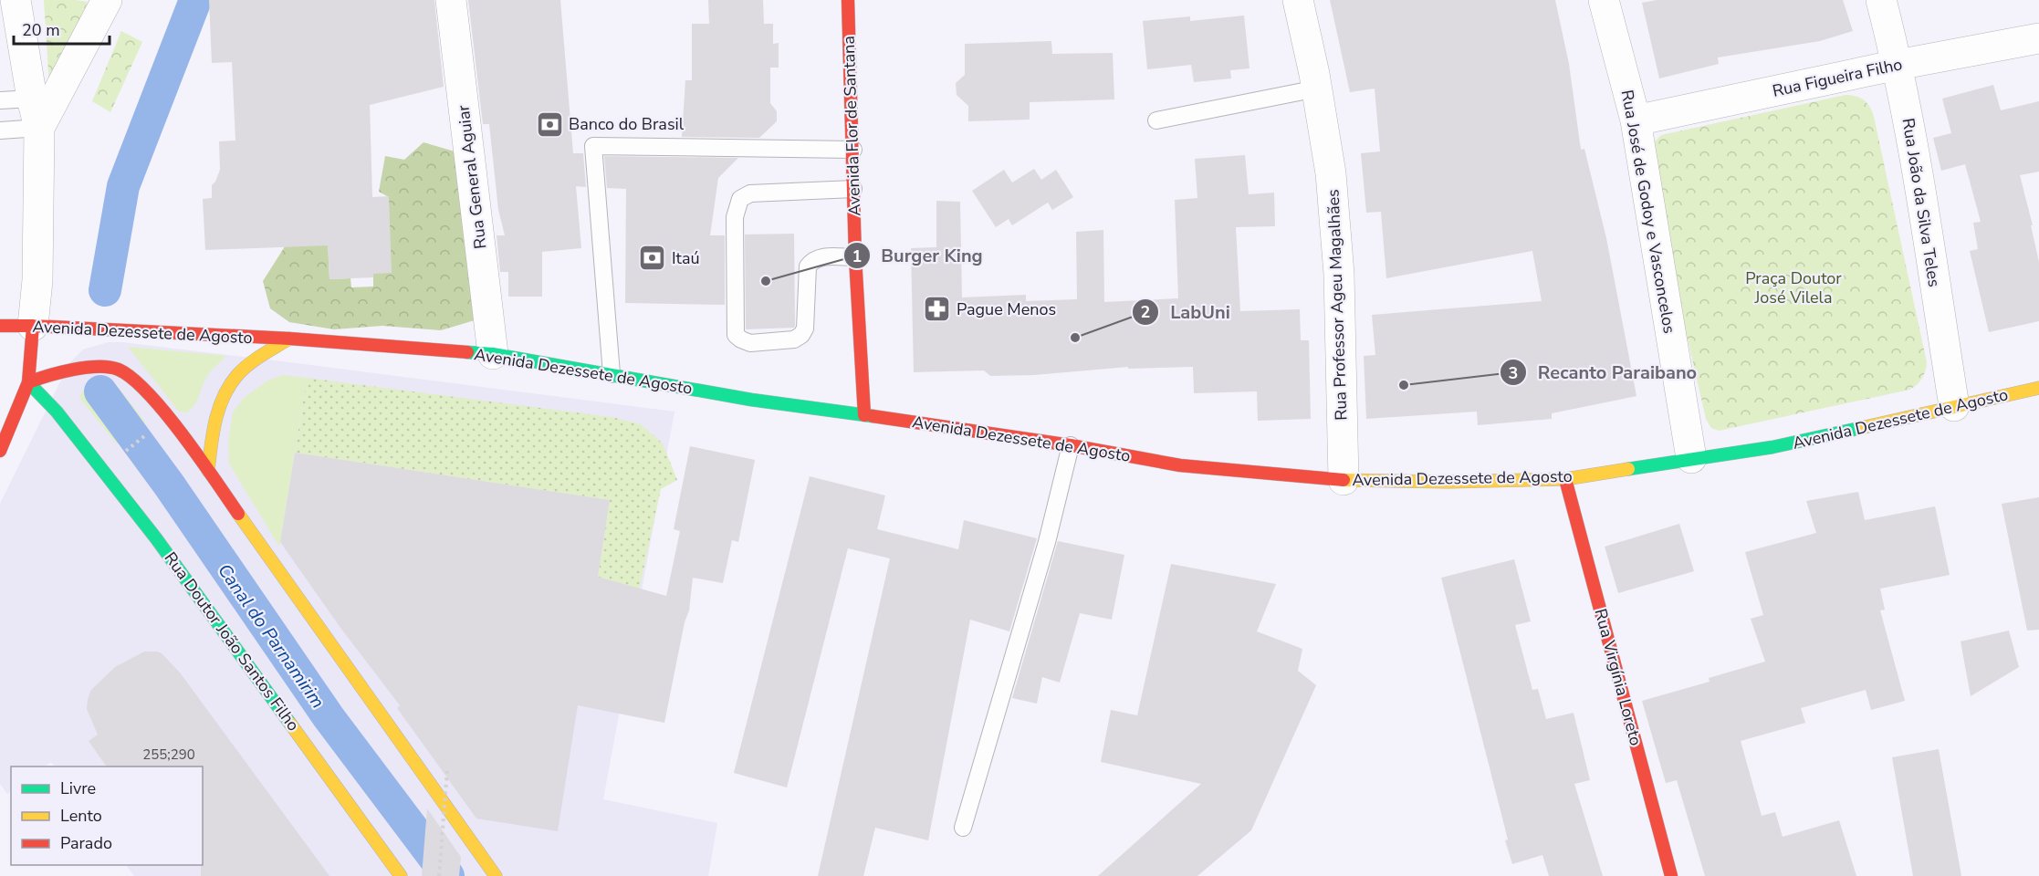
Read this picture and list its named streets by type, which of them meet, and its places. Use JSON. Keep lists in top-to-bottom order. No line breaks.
{"streets":{"main road":["Avenida Flor de Santana","Avenida Dezessete de Agosto","Rua Doutor João Santos Filho","Rua Virgínia Loreto"],"street":["Rua Figueira Filho","Rua General Aguiar","Rua João da Silva Teles","Rua José de Godoy e Vasconcelos","Rua Professor Ageu Magalhães"]},"crossings":[["Rua Figueira Filho","Rua João da Silva Teles"],["Rua Figueira Filho","Rua José de Godoy e Vasconcelos"],["Avenida Flor de Santana","Avenida Dezessete de Agosto"],["Rua General Aguiar","Avenida Dezessete de Agosto"],["Rua João da Silva Teles","Avenida Dezessete de Agosto"],["Rua José de Godoy e Vasconcelos","Avenida Dezessete de Agosto"],["Rua Professor Ageu Magalhães","Avenida Dezessete de Agosto"],["Avenida Dezessete de Agosto","Rua Virgínia Loreto"]],"water":["Canal do Parnamirim"],"parks":["Praça Doutor José Vilela"],"places":{"bank":["Banco do Brasil","Itaú"],"other":["Burger King","LabUni","Recanto Paraibano"],"pharmacy":["Pague Menos"]},"house_numbers":["255;290"],"legend":["Livre","Lento","Parado"],"scale_bar":"20 m"}
